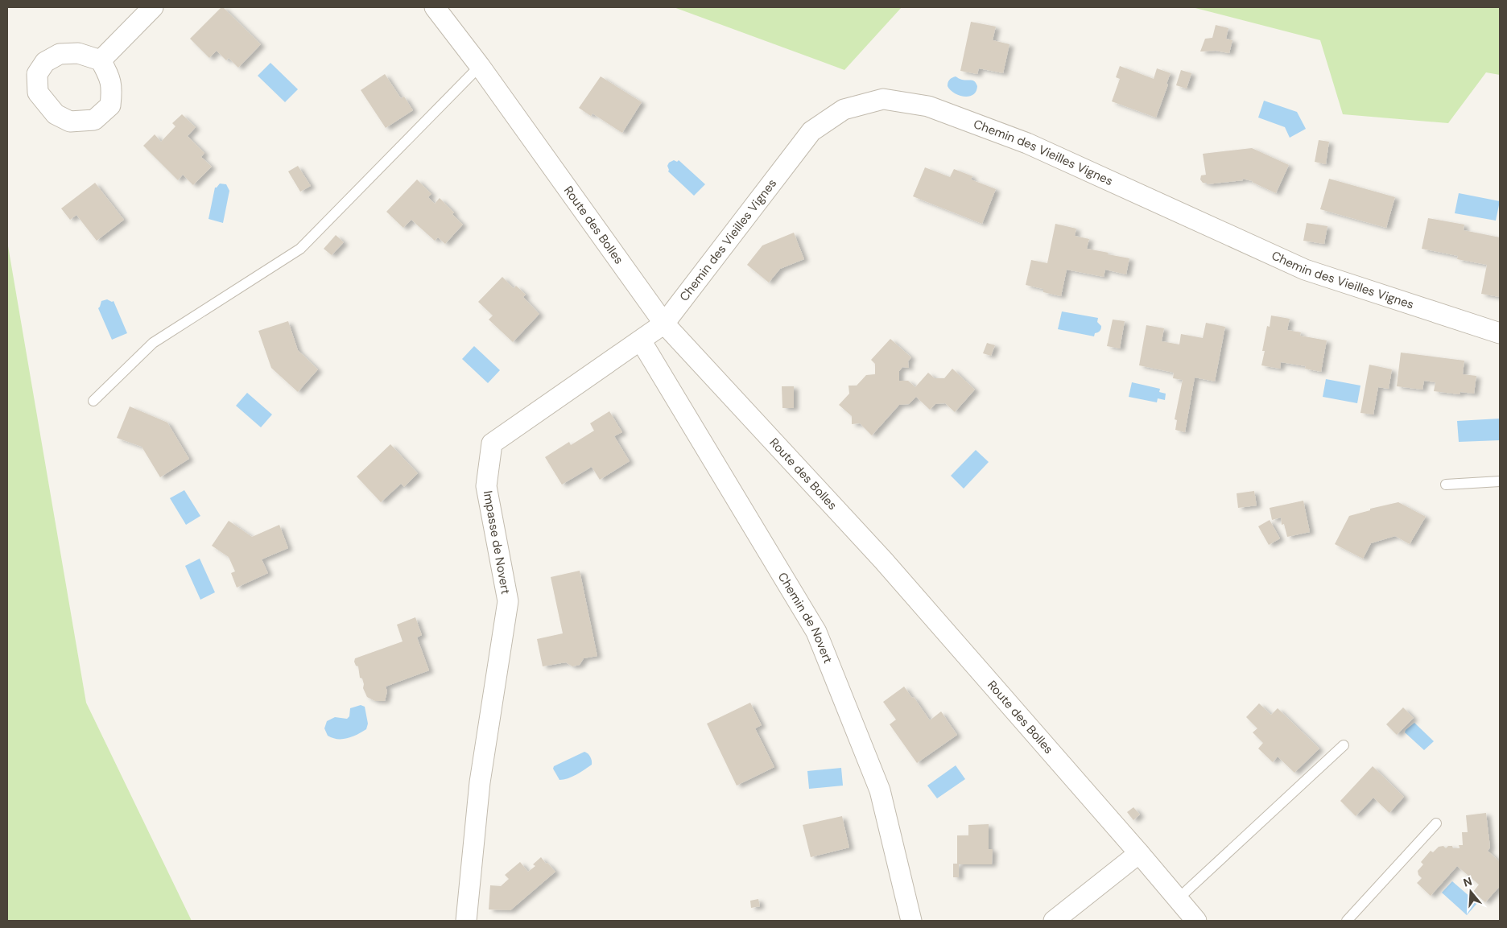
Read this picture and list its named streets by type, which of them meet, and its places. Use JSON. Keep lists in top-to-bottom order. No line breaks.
{"streets":{"street":["Chemin des Vieilles Vignes","Route des Bolles","Impasse de Novert","Chemin de Novert"]},"crossings":[["Chemin des Vieilles Vignes","Route des Bolles"],["Chemin des Vieilles Vignes","Impasse de Novert"],["Route des Bolles","Impasse de Novert"],["Impasse de Novert","Chemin de Novert"]],"north":"top"}
